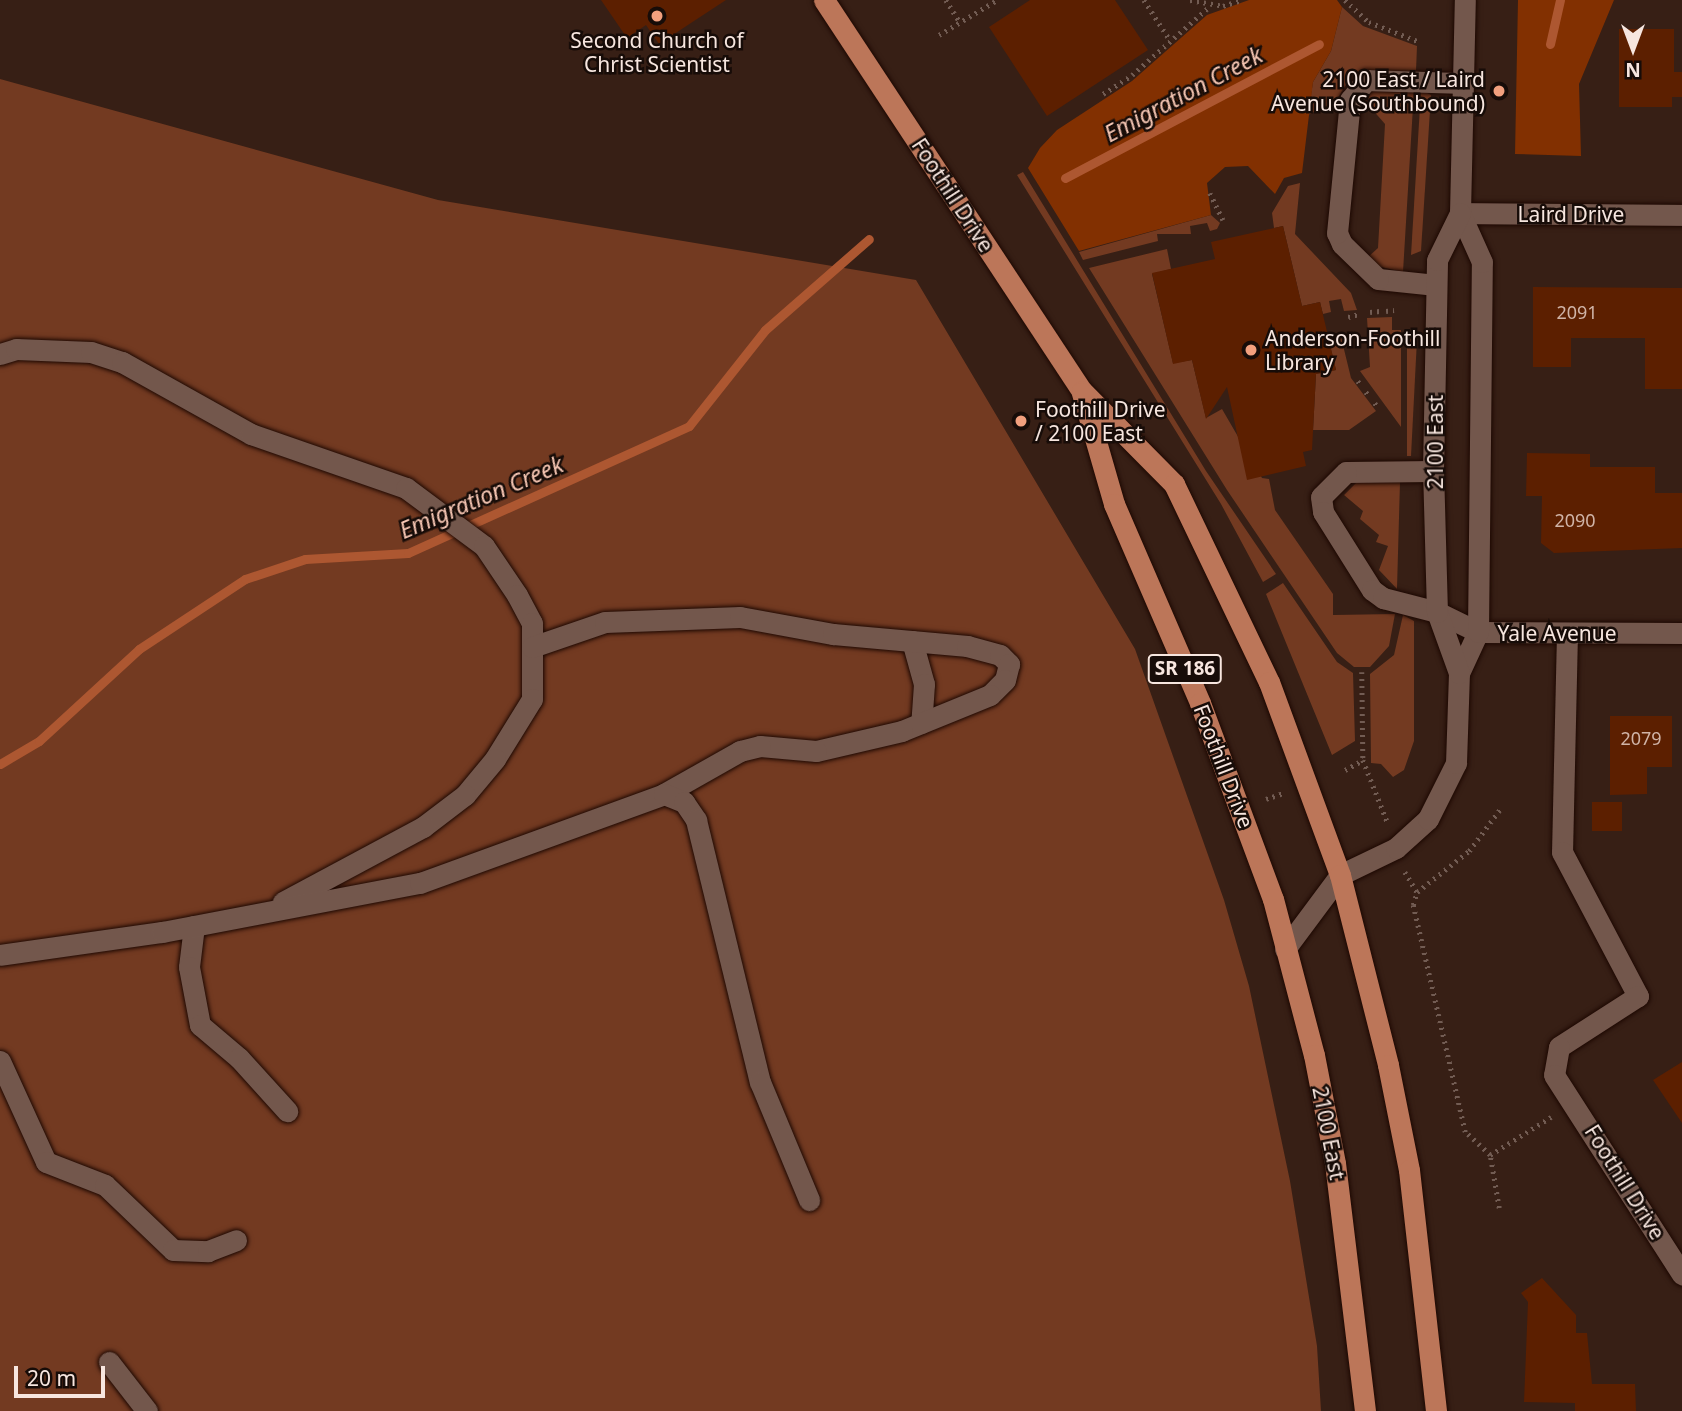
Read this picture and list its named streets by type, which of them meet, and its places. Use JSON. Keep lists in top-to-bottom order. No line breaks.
{"streets":{"main road":["Foothill Drive","2100 East","SR 186"],"street":["Laird Drive","Yale Avenue"]},"crossings":[["Foothill Drive","2100 East"],["Foothill Drive","Yale Avenue"],["Foothill Drive","SR 186"],["Laird Drive","2100 East"],["2100 East","Yale Avenue"],["2100 East","SR 186"]],"water":["Emigration Creek"],"places":["Second Church of Christ Scientist","2100 East / Laird Avenue (Southbound)","Anderson-Foothill Library","Foothill Drive / 2100 East"],"house_numbers":["2091","2090","2079"],"scale_bar":"20 m","north":"bottom"}
